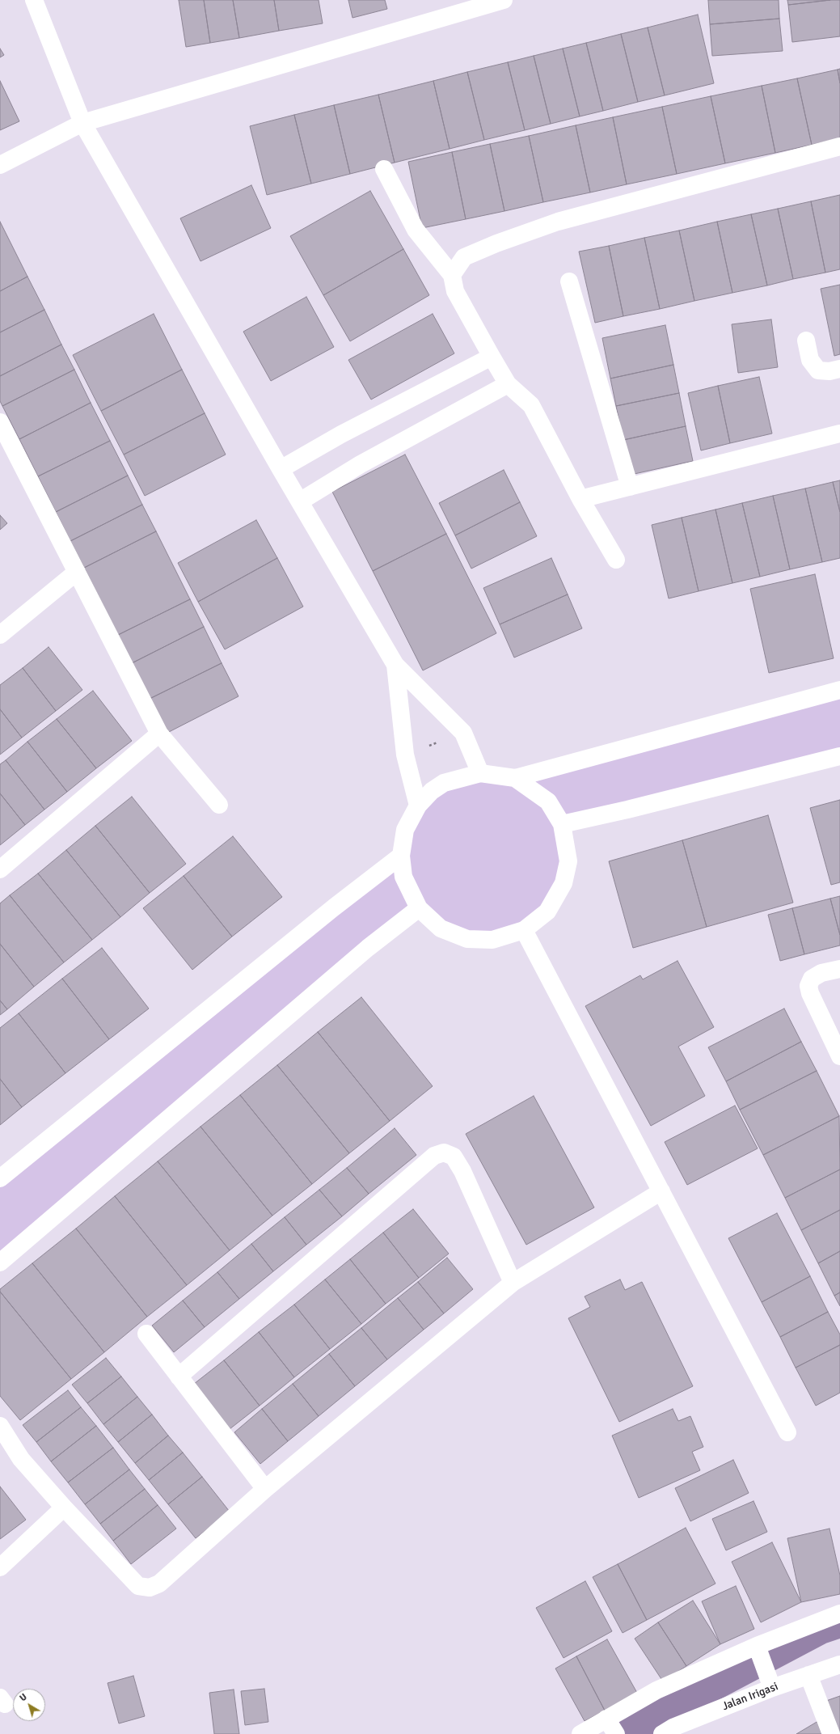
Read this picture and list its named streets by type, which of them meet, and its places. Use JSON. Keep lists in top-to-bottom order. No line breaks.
{"streets":{"street":["Jalan Irigasi"]},"north":"top left"}
